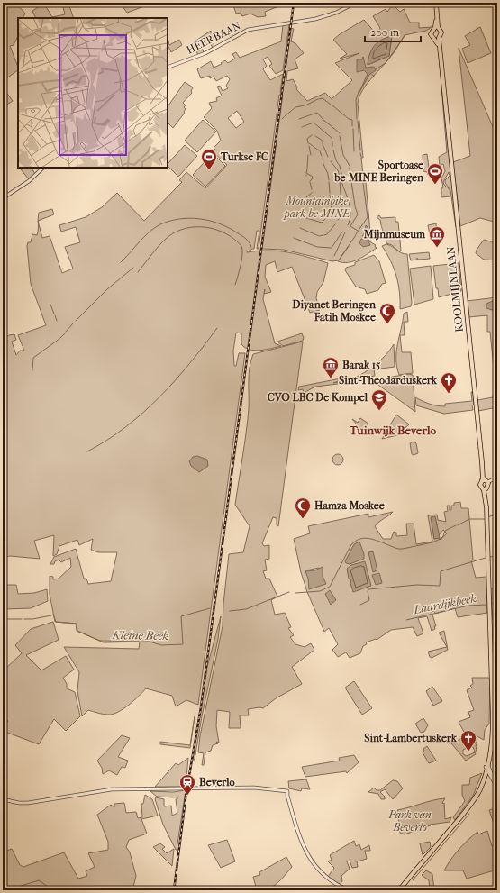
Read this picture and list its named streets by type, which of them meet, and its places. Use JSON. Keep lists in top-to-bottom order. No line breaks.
{"streets":{"main road":["KOOLMIJNLAAN"],"street":["HEERBAAN"]},"districts":["Tuinwijk Beverlo"],"water":["Laardijkbeek","Kleine Beek"],"parks":["Mountainbike park be-MINE","Park van Beverlo"],"places":{"sports":["Turkse FC","Sportoase be-MINE Beringen"],"museum":["Mijnmuseum","Barak 15"],"mosque":["Diyanet Beringen Fatih Moskee","Hamza Moskee"],"church":["Sint-Theodarduskerk","Sint-Lambertuskerk"],"school or university":["CVO LBC De Kompel"],"station":["Beverlo"]},"scale_bar":"200 m"}
